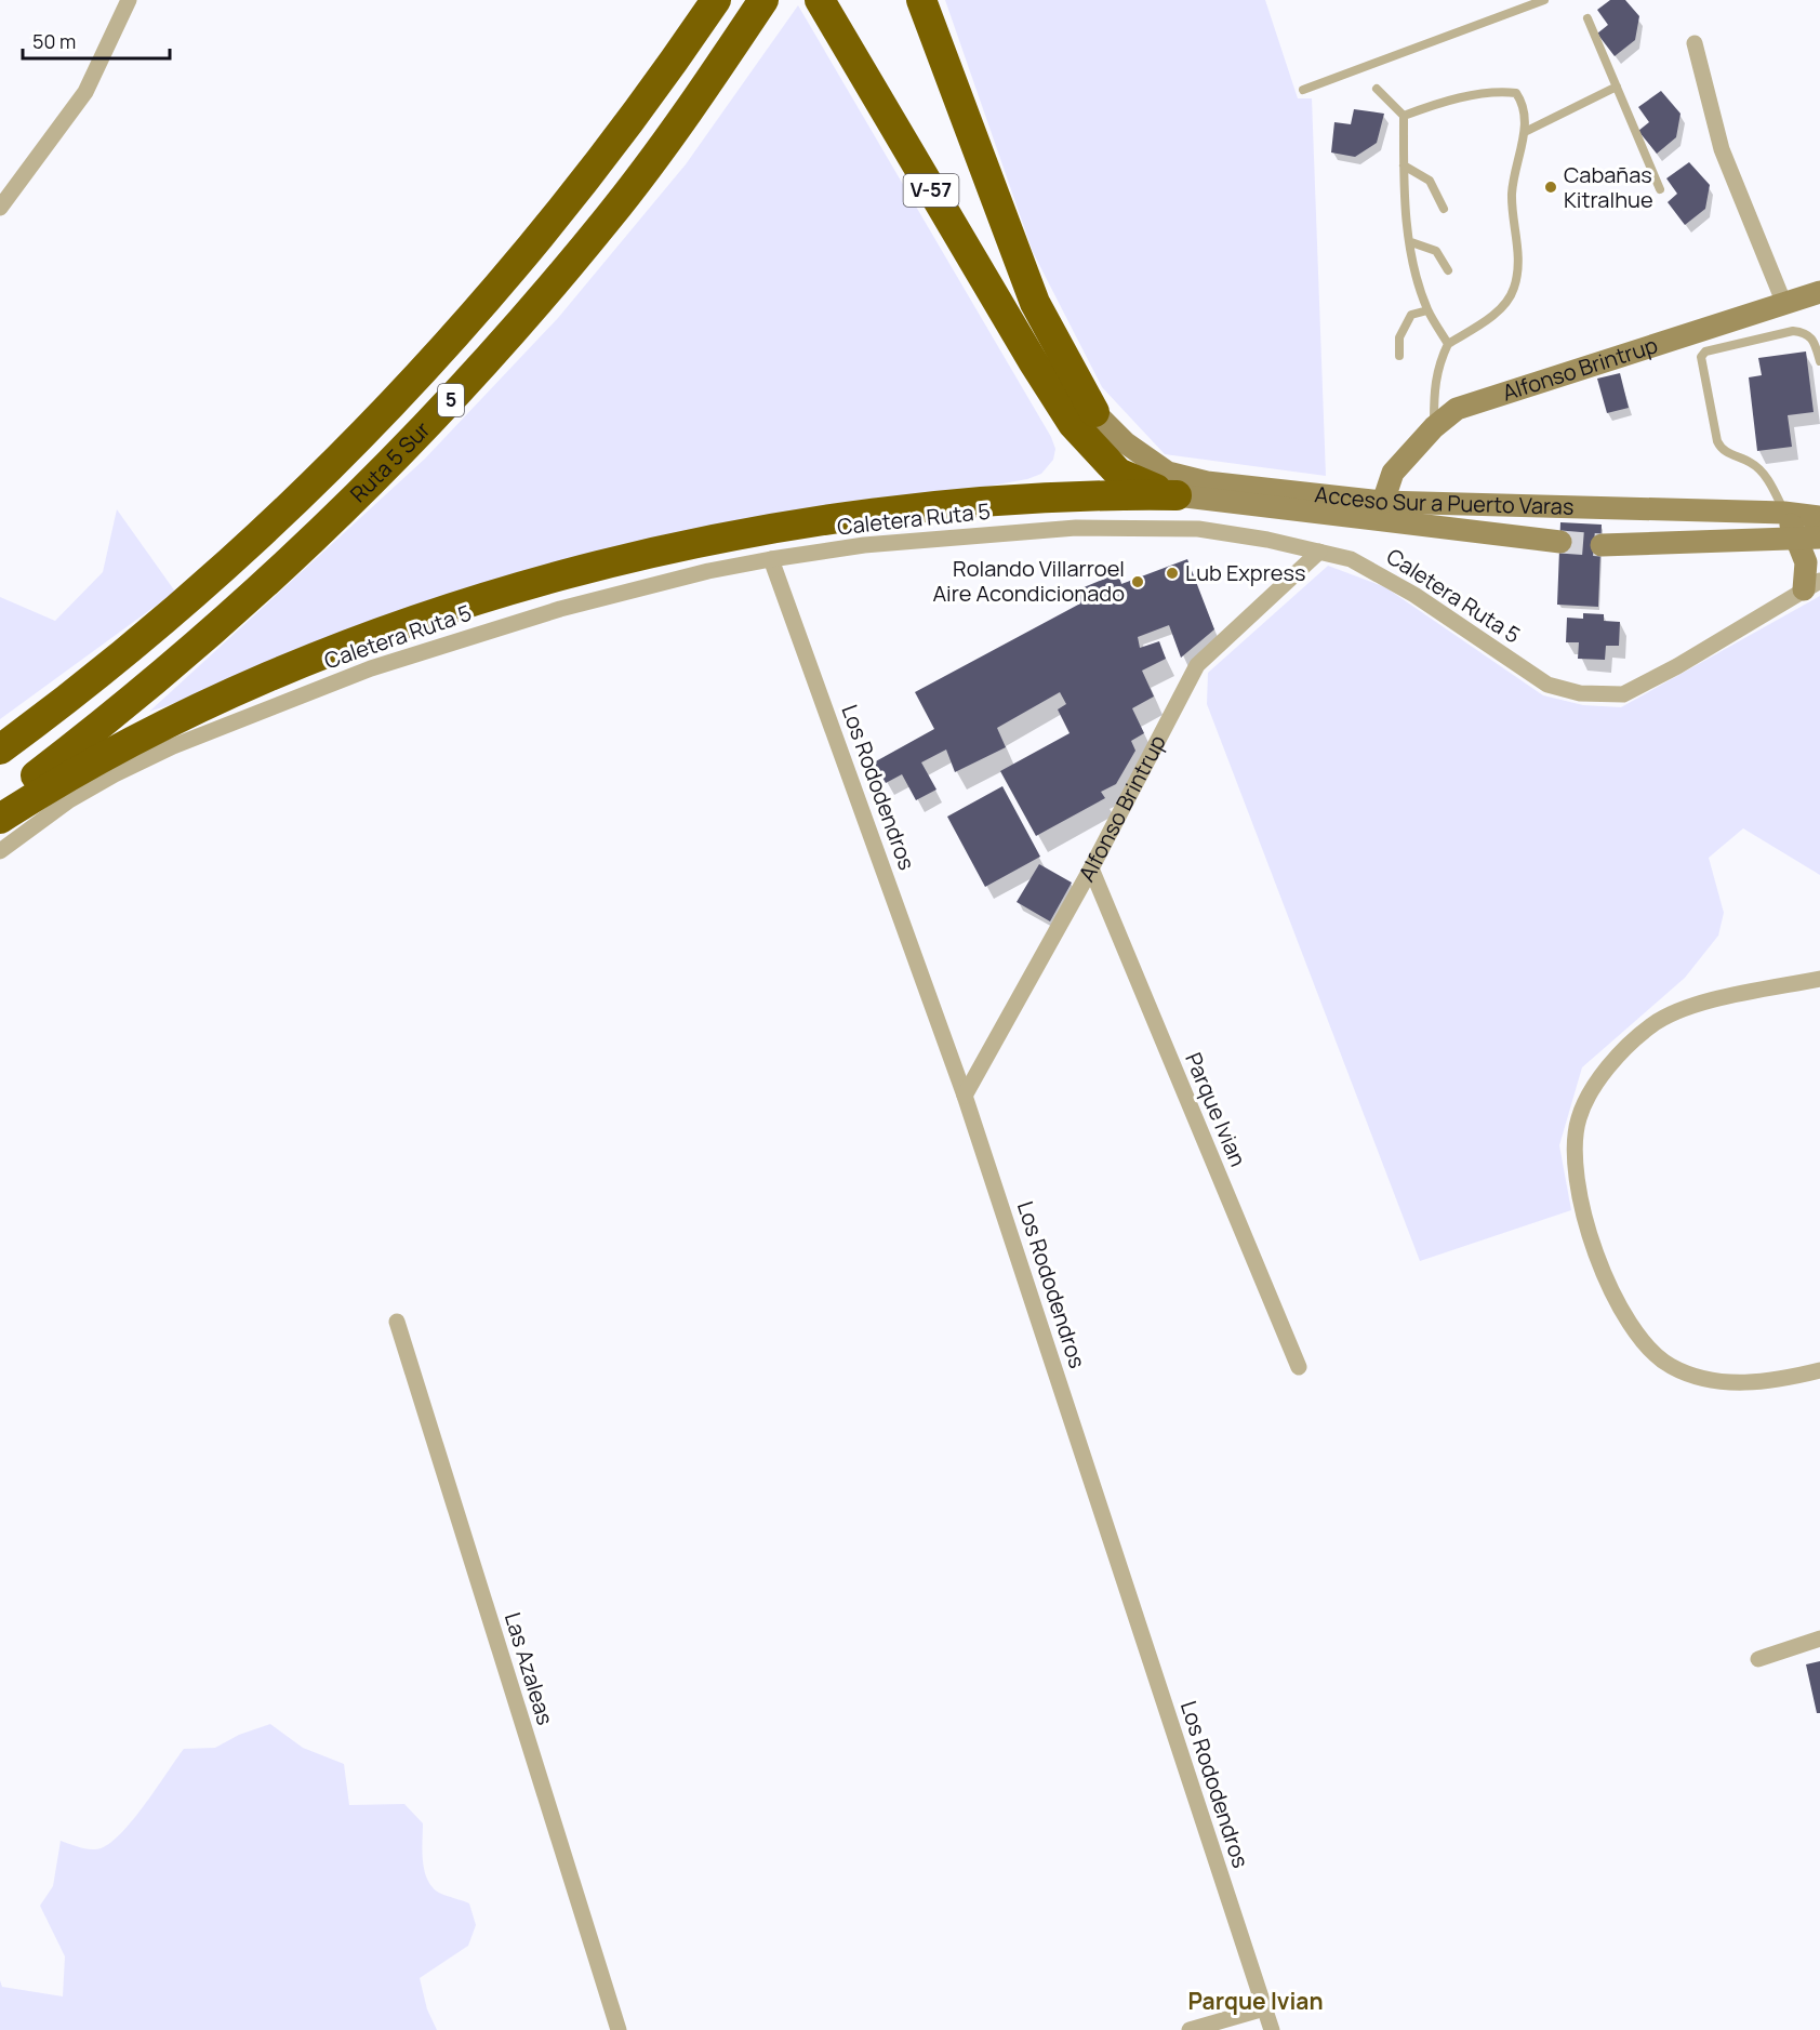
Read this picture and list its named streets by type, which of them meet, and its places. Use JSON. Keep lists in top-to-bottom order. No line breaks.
{"streets":{"highway":["V-57","5","Ruta 5 Sur"],"main road":["Alfonso Brintrup","Acceso Sur a Puerto Varas"],"street":["Caletera Ruta 5","Los Rododendros","Parque Ivian","Las Azaleas"]},"crossings":[["V-57","Acceso Sur a Puerto Varas"],["Alfonso Brintrup","Acceso Sur a Puerto Varas"],["Alfonso Brintrup","Caletera Ruta 5"],["Alfonso Brintrup","Los Rododendros"],["Alfonso Brintrup","Parque Ivian"],["Caletera Ruta 5","Los Rododendros"]],"districts":["Parque Ivian"],"places":["Cabañas Kitralhue","Lub Express","Rolando Villarroel Aire Acondicionado"],"scale_bar":"50 m"}
